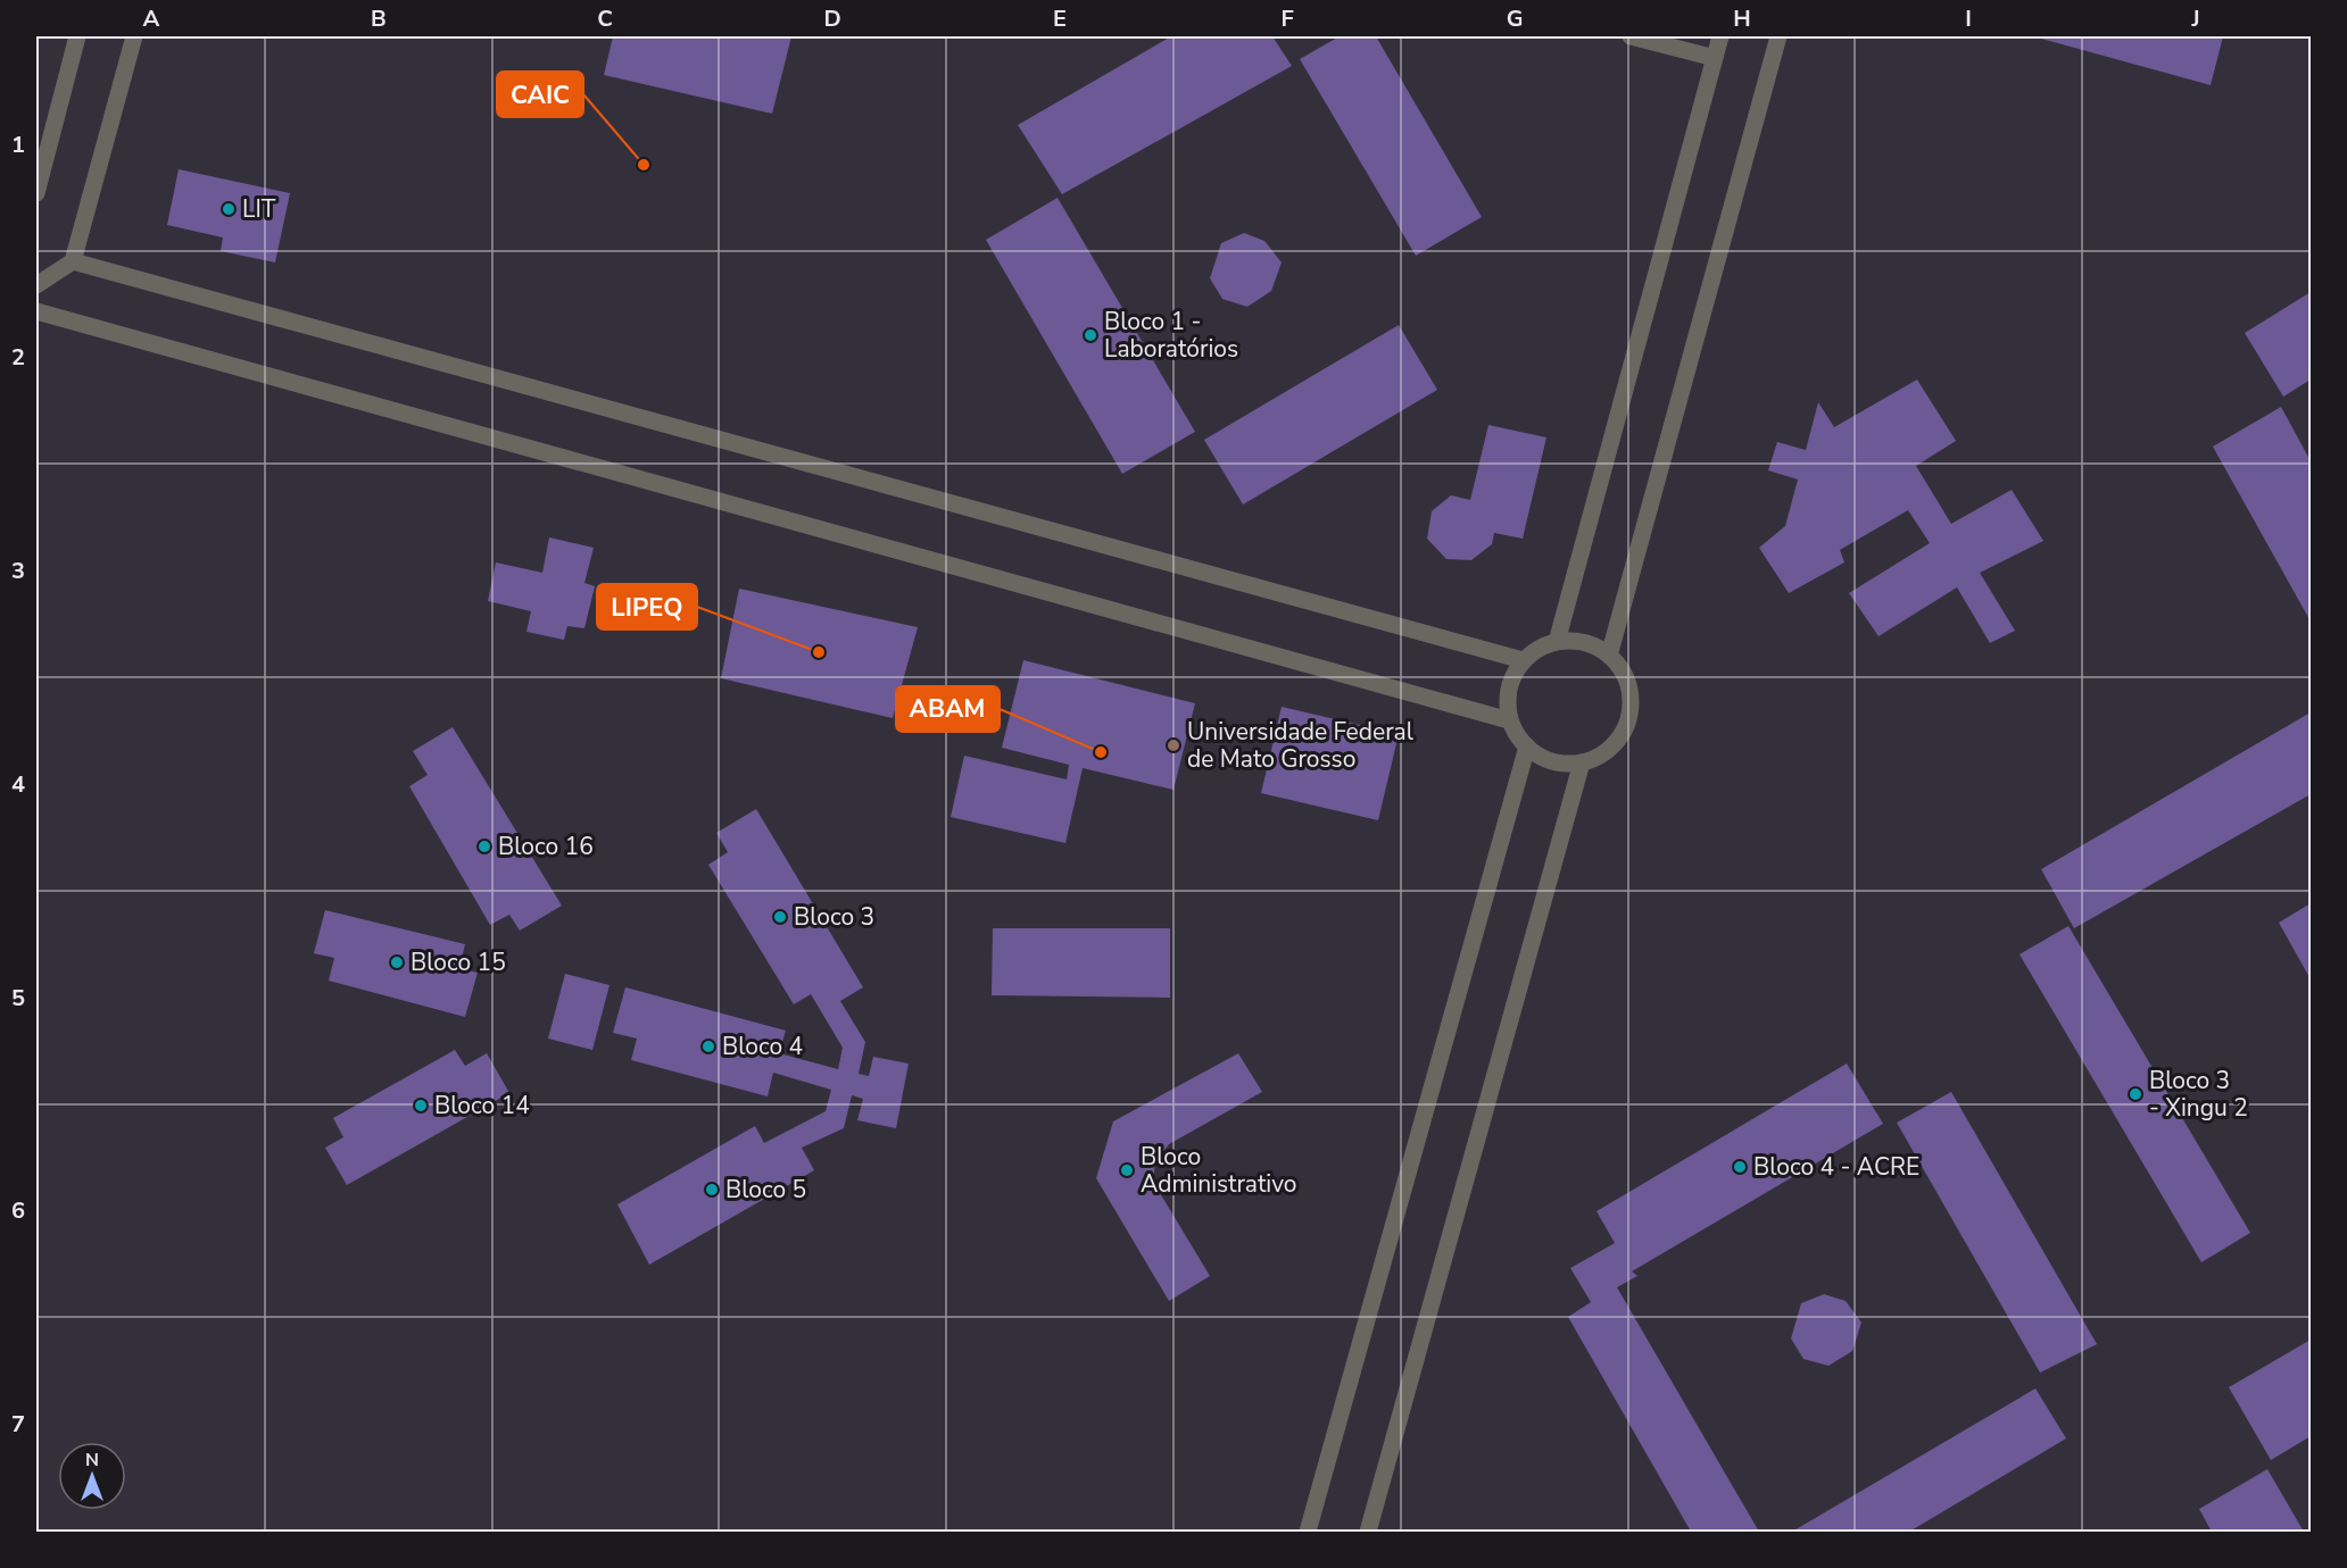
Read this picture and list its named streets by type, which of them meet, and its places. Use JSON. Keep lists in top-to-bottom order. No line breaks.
{"places":["CAIC","LIT","Bloco 1 - Laboratórios","LIPEQ","Universidade Federal de Mato Grosso","ABAM","Bloco 16","Bloco 3","Bloco 15","Bloco 4","Bloco 3 - Xingu 2","Bloco 14","Bloco 4 - ACRE","Bloco Administrativo","Bloco 5"],"north":"top","grid":{"columns":["A","B","C","D","E","F","G","H","I","J"],"rows":["1","2","3","4","5","6","7"]}}
